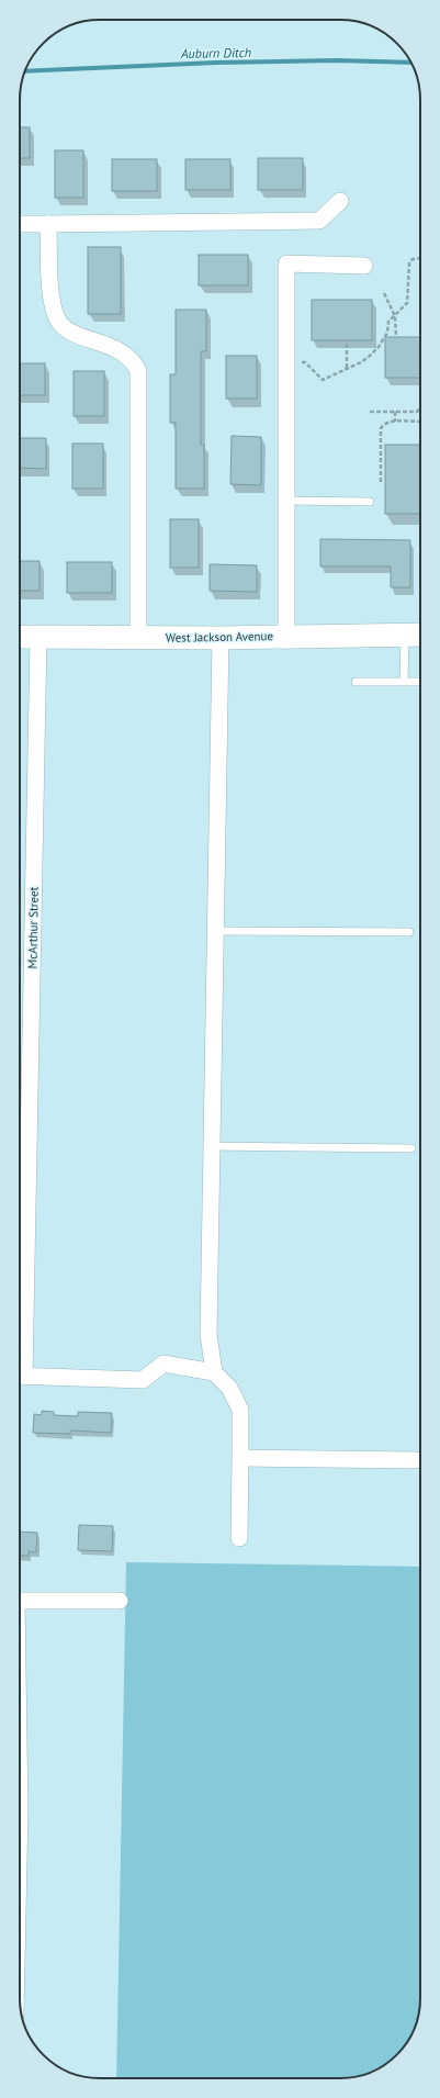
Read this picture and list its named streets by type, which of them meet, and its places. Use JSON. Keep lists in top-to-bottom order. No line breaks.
{"streets":{"street":["West Jackson Avenue","McArthur Street"]},"crossings":[["West Jackson Avenue","McArthur Street"]],"water":["Auburn Ditch"]}
